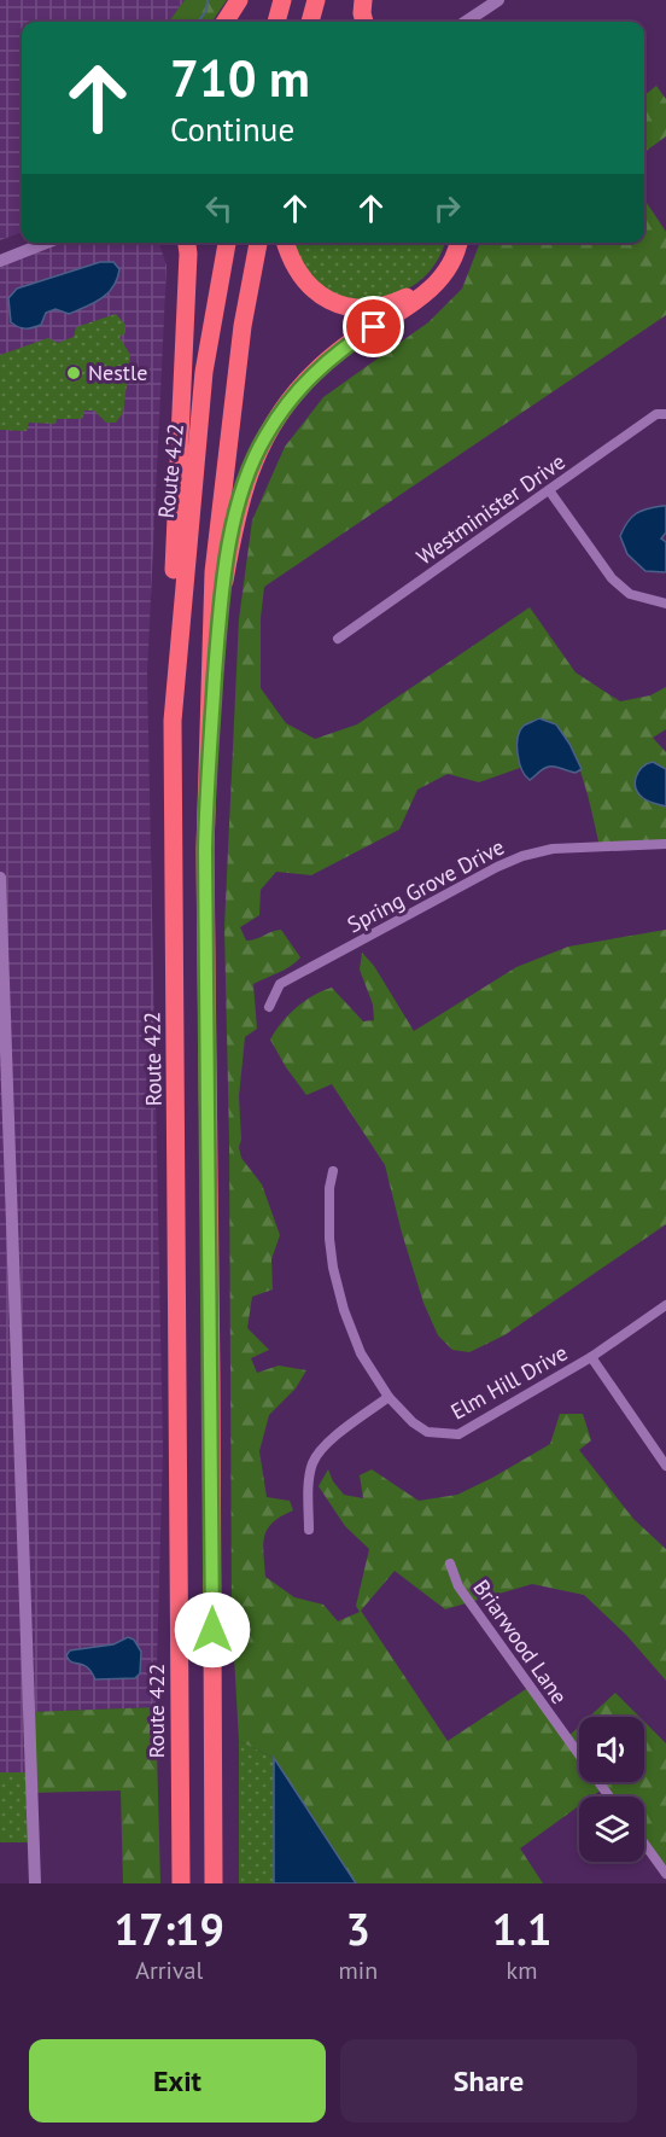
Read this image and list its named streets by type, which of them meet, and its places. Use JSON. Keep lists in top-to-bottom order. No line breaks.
{"streets":{"highway":["Route 422"],"street":["Westminister Drive","Spring Grove Drive","Elm Hill Drive","Briarwood Lane"]},"places":["Nestle"],"page":{"turn":["710 m","Continue"],"eta":["17:19","Arrival","3","min","1.1","km"],"buttons":["Exit","Share"]}}
